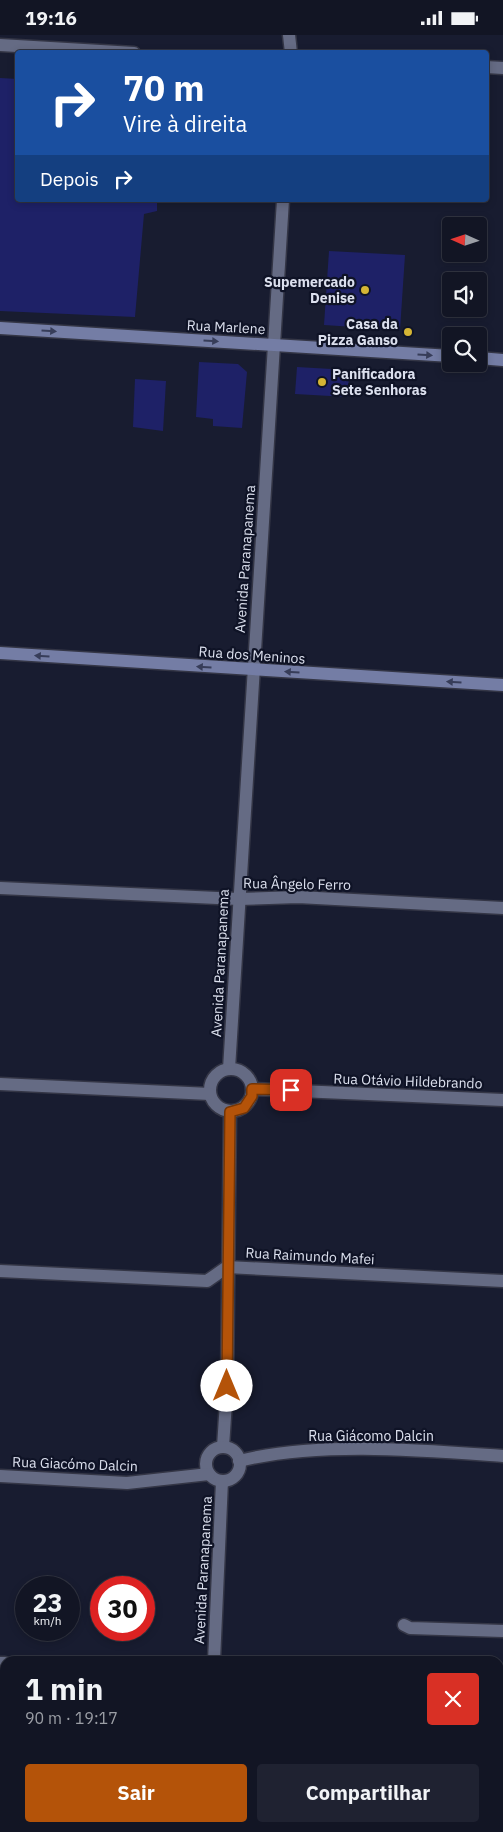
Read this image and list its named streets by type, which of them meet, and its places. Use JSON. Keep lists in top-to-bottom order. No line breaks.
{"streets":{"street":["Rua Marlene","Avenida Paranapanema","Rua dos Meninos","Rua Ângelo Ferro","Rua Otávio Hildebrando","Rua Raimundo Mafei","Rua Giácomo Dalcin","Rua Giacómo Dalcin"]},"crossings":[["Rua Marlene","Avenida Paranapanema"],["Avenida Paranapanema","Rua dos Meninos"],["Avenida Paranapanema","Rua Ângelo Ferro"],["Avenida Paranapanema","Rua Otávio Hildebrando"],["Avenida Paranapanema","Rua Giácomo Dalcin"],["Avenida Paranapanema","Rua Giacómo Dalcin"],["Rua Giácomo Dalcin","Rua Giacómo Dalcin"]],"one_way":["Rua Marlene","Rua dos Meninos"],"places":["Supemercado Denise","Casa da Pizza Ganso","Panificadora Sete Senhoras"],"north":"left","page":{"status":"19:16","turn":["70 m","Vire à direita"],"then":"Depois","speed":"23 km/h","limit":"30","heading":["1 min","90 m · 19:17"],"buttons":["Sair","Compartilhar"]}}
